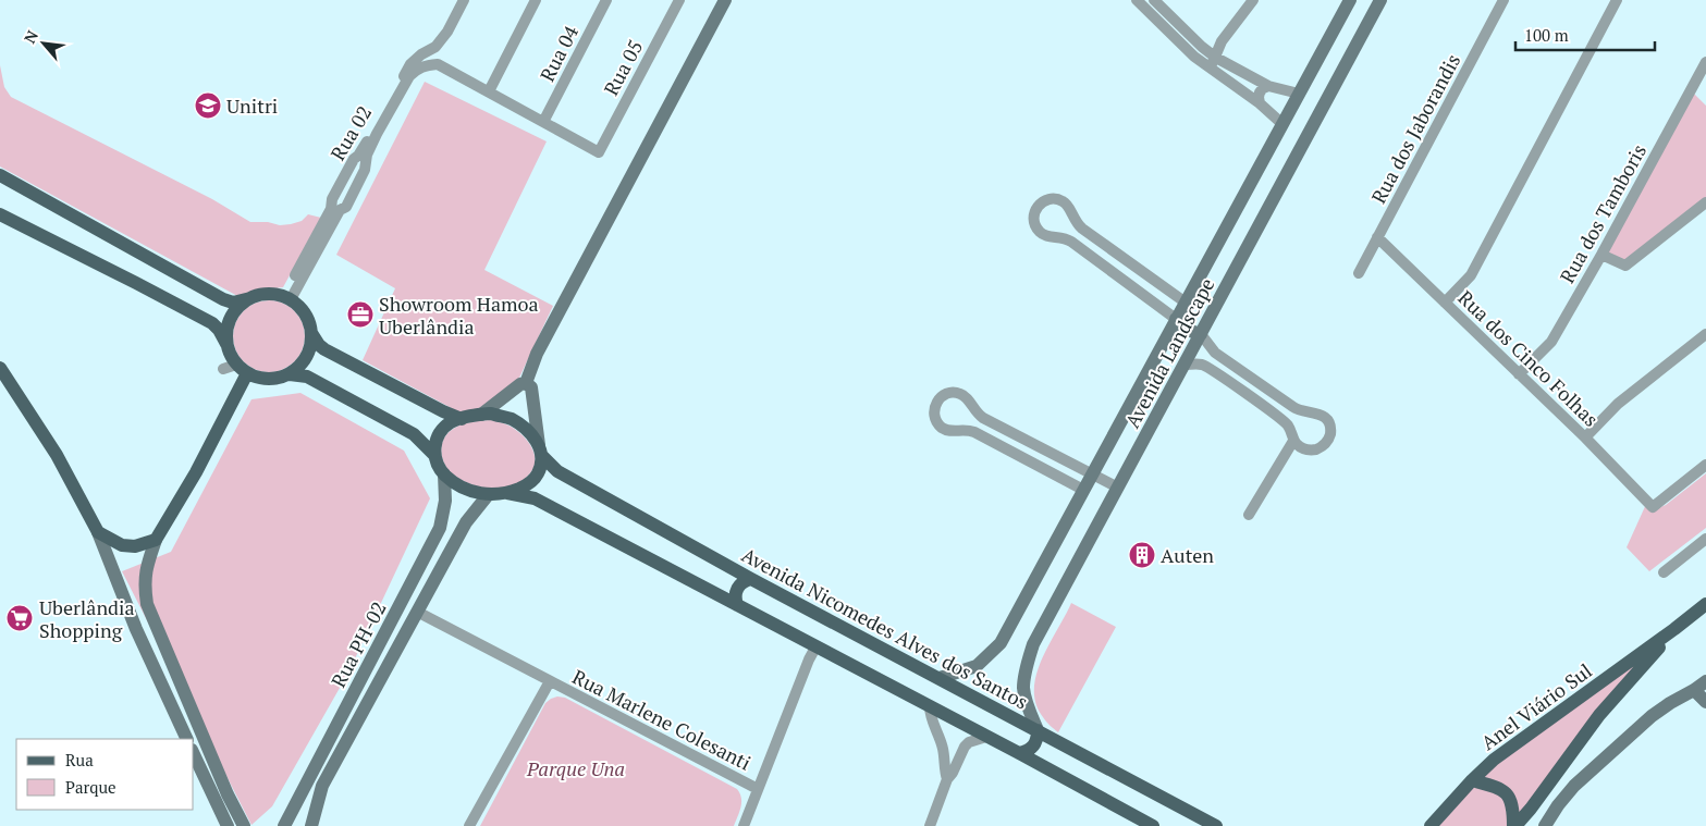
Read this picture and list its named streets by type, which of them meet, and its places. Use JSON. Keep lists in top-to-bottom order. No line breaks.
{"streets":{"main road":["Avenida Nicomedes Alves dos Santos","Anel Viário Sul"],"street":["Rua 04","Rua 05","Rua dos Jaborandis","Rua 02","Rua dos Tamboris","Avenida Landscape","Rua dos Cinco Folhas","Rua PH-02","Rua Marlene Colesanti"]},"crossings":[["Rua 04","Rua 05"],["Rua dos Jaborandis","Rua dos Cinco Folhas"],["Rua dos Tamboris","Rua dos Cinco Folhas"],["Avenida Landscape","Avenida Nicomedes Alves dos Santos"],["Avenida Nicomedes Alves dos Santos","Rua PH-02"],["Rua PH-02","Rua Marlene Colesanti"]],"parks":["Parque Una"],"places":{"school or university":["Unitri"],"office":["Showroom Hamoa Uberlândia"],"building":["Auten"],"supermarket":["Uberlândia Shopping"]},"legend":["Rua","Parque"],"scale_bar":"100 m","north":"top left"}
